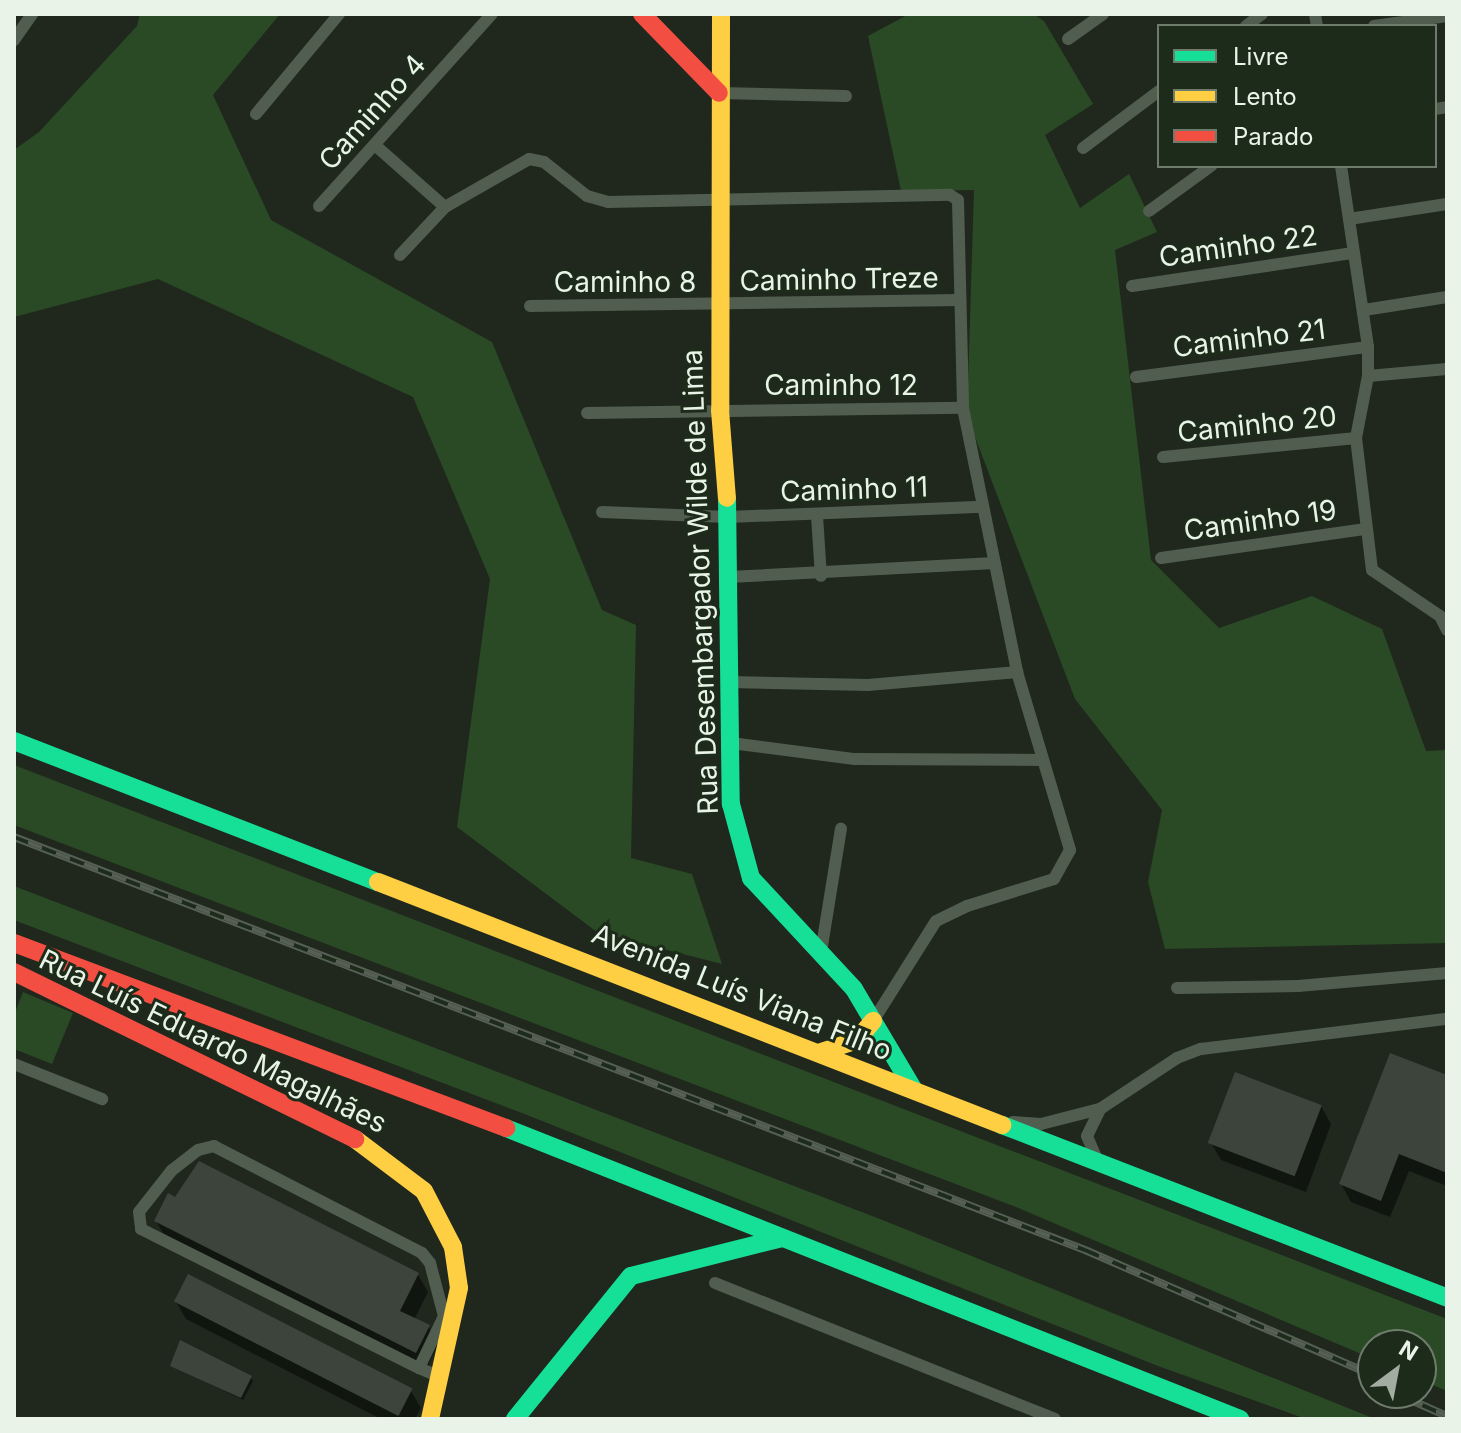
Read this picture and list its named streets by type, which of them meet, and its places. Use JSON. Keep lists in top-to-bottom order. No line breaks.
{"streets":{"main road":["Rua Desembargador Wilde de Lima","Avenida Luís Viana Filho","Rua Luís Eduardo Magalhães"],"street":["Caminho 4","Caminho 22","Caminho Treze","Caminho 8","Caminho 21","Caminho 12","Caminho 20","Caminho 11","Caminho 19"]},"crossings":[["Caminho Treze","Caminho 8"],["Caminho Treze","Rua Desembargador Wilde de Lima"],["Caminho 8","Rua Desembargador Wilde de Lima"],["Caminho 12","Rua Desembargador Wilde de Lima"],["Caminho 11","Rua Desembargador Wilde de Lima"],["Rua Desembargador Wilde de Lima","Avenida Luís Viana Filho"]],"legend":["Livre","Lento","Parado"],"north":"top right"}
